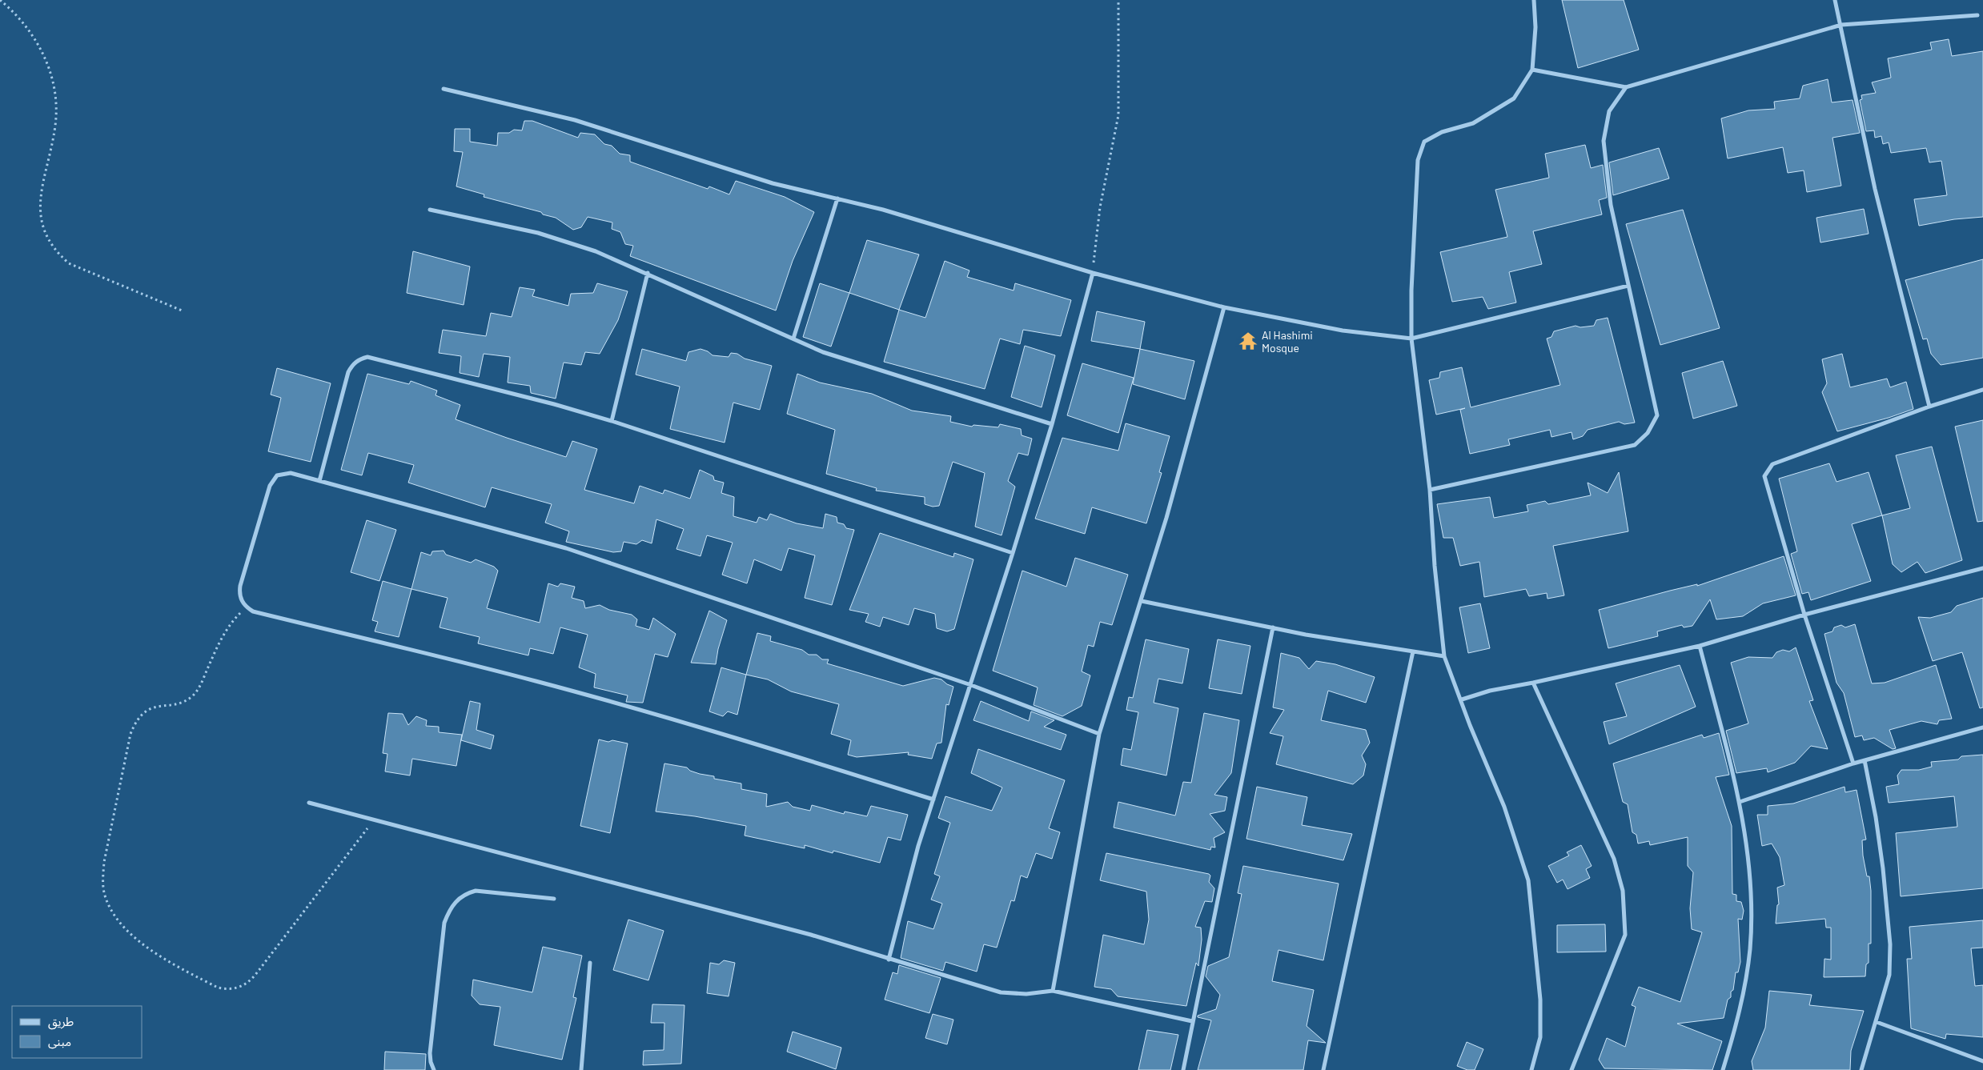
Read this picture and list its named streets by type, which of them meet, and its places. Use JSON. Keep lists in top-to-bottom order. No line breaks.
{"places":{"temple":["Al Hashimi Mosque"]},"legend":["طريق","مبنى"]}
